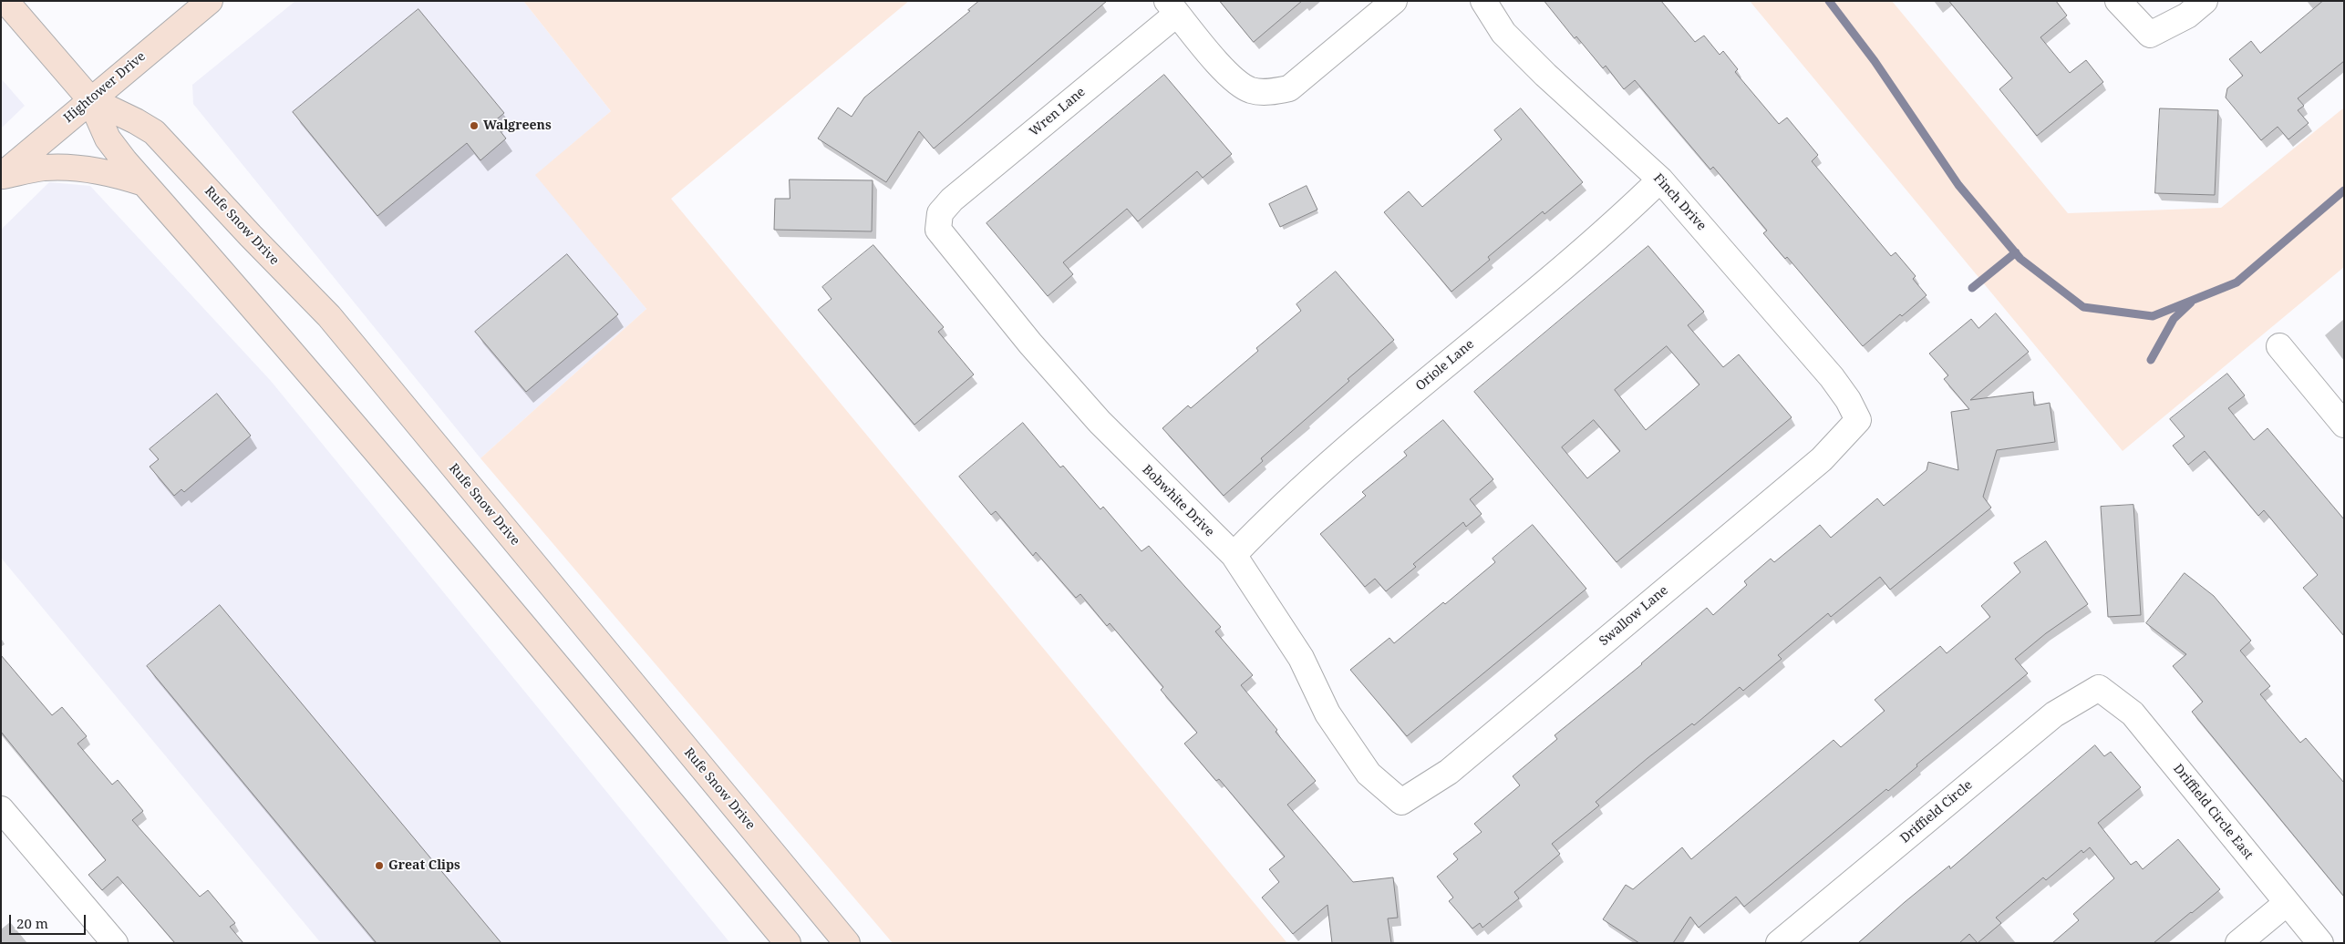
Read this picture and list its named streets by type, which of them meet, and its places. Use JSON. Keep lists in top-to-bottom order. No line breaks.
{"streets":{"main road":["Hightower Drive","Rufe Snow Drive"],"street":["Wren Lane","Finch Drive","Oriole Lane","Bobwhite Drive","Swallow Lane","Driffield Circle","Driffield Circle East"]},"crossings":[["Hightower Drive","Rufe Snow Drive"],["Wren Lane","Bobwhite Drive"],["Finch Drive","Oriole Lane"],["Finch Drive","Swallow Lane"],["Oriole Lane","Bobwhite Drive"],["Bobwhite Drive","Swallow Lane"],["Driffield Circle","Driffield Circle East"]],"places":["Walgreens","Great Clips"],"scale_bar":"20 m"}
